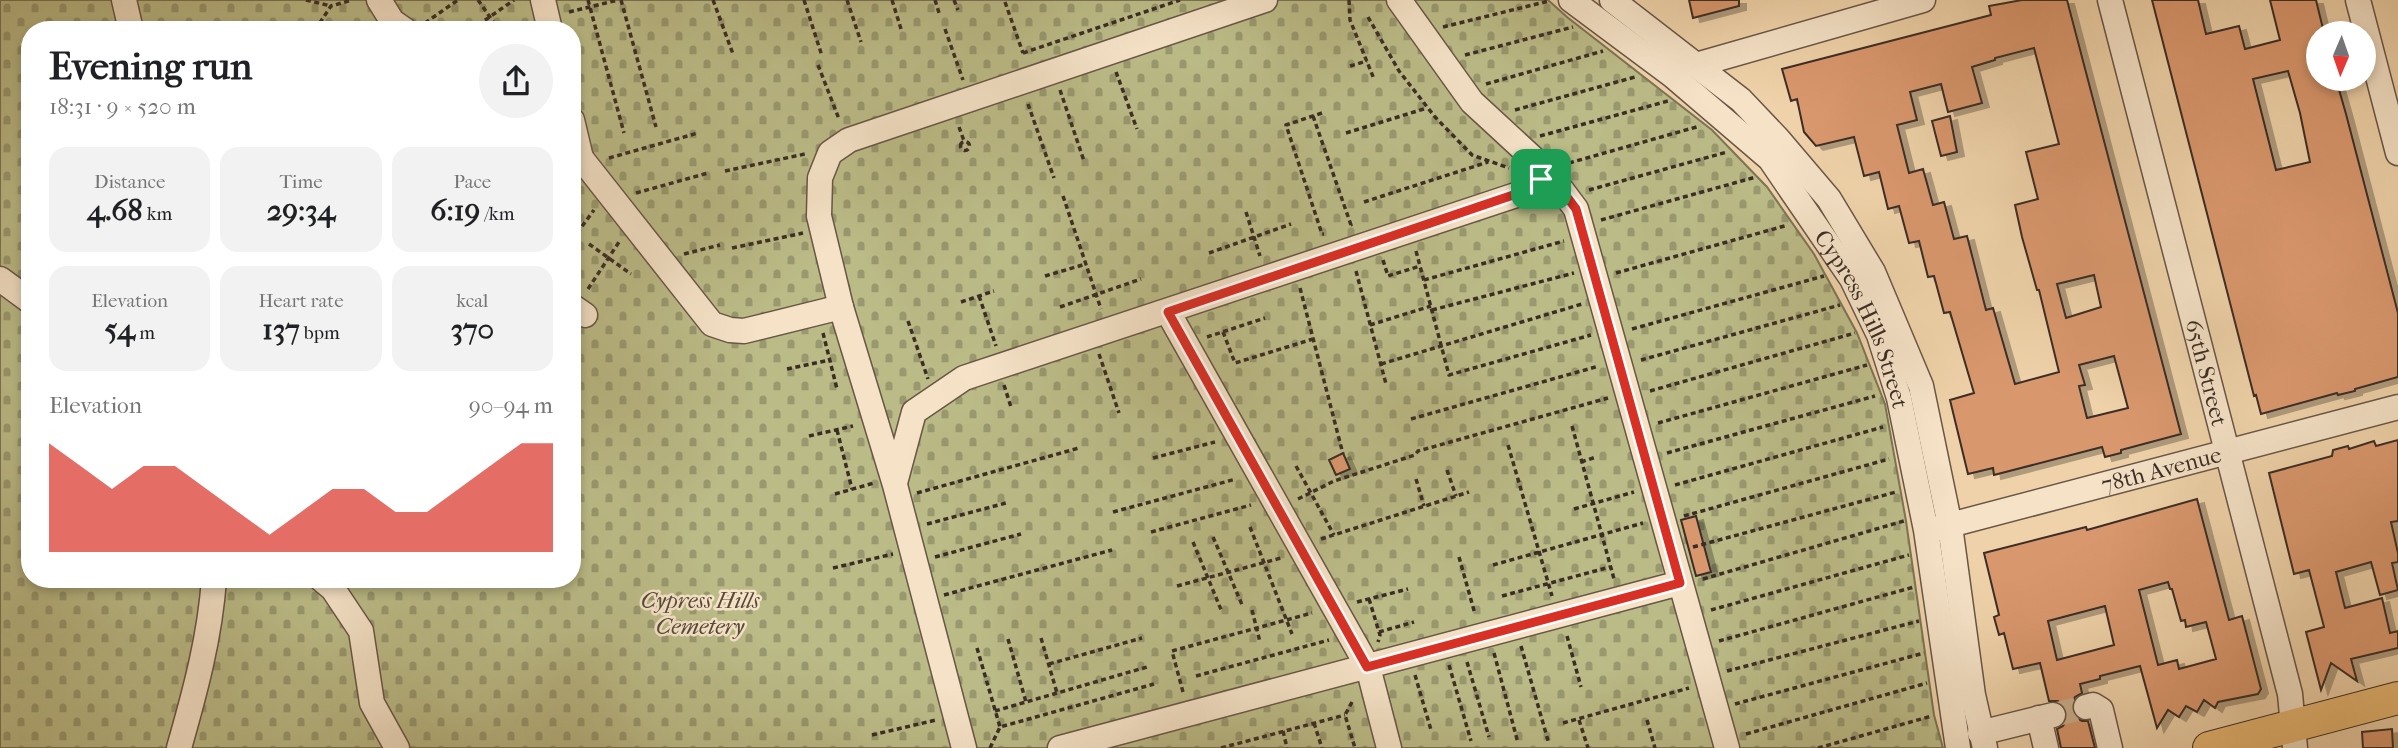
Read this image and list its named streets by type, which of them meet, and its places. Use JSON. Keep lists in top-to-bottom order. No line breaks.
{"streets":{"street":["Cypress Hills Street","65th Street","78th Avenue"]},"crossings":[["Cypress Hills Street","78th Avenue"],["65th Street","78th Avenue"]],"parks":["Cypress Hills Cemetery"],"north":"bottom","page":{"heading":["Evening run","18:31 · 9 × 520 m"],"stats":[["Distance","4.68 km"],["Time","29:34"],["Pace","6:19 /km"],["Elevation","54 m"],["Heart rate","137 bpm"],["kcal","370"]],"chart":["Elevation","90–94 m"]}}
